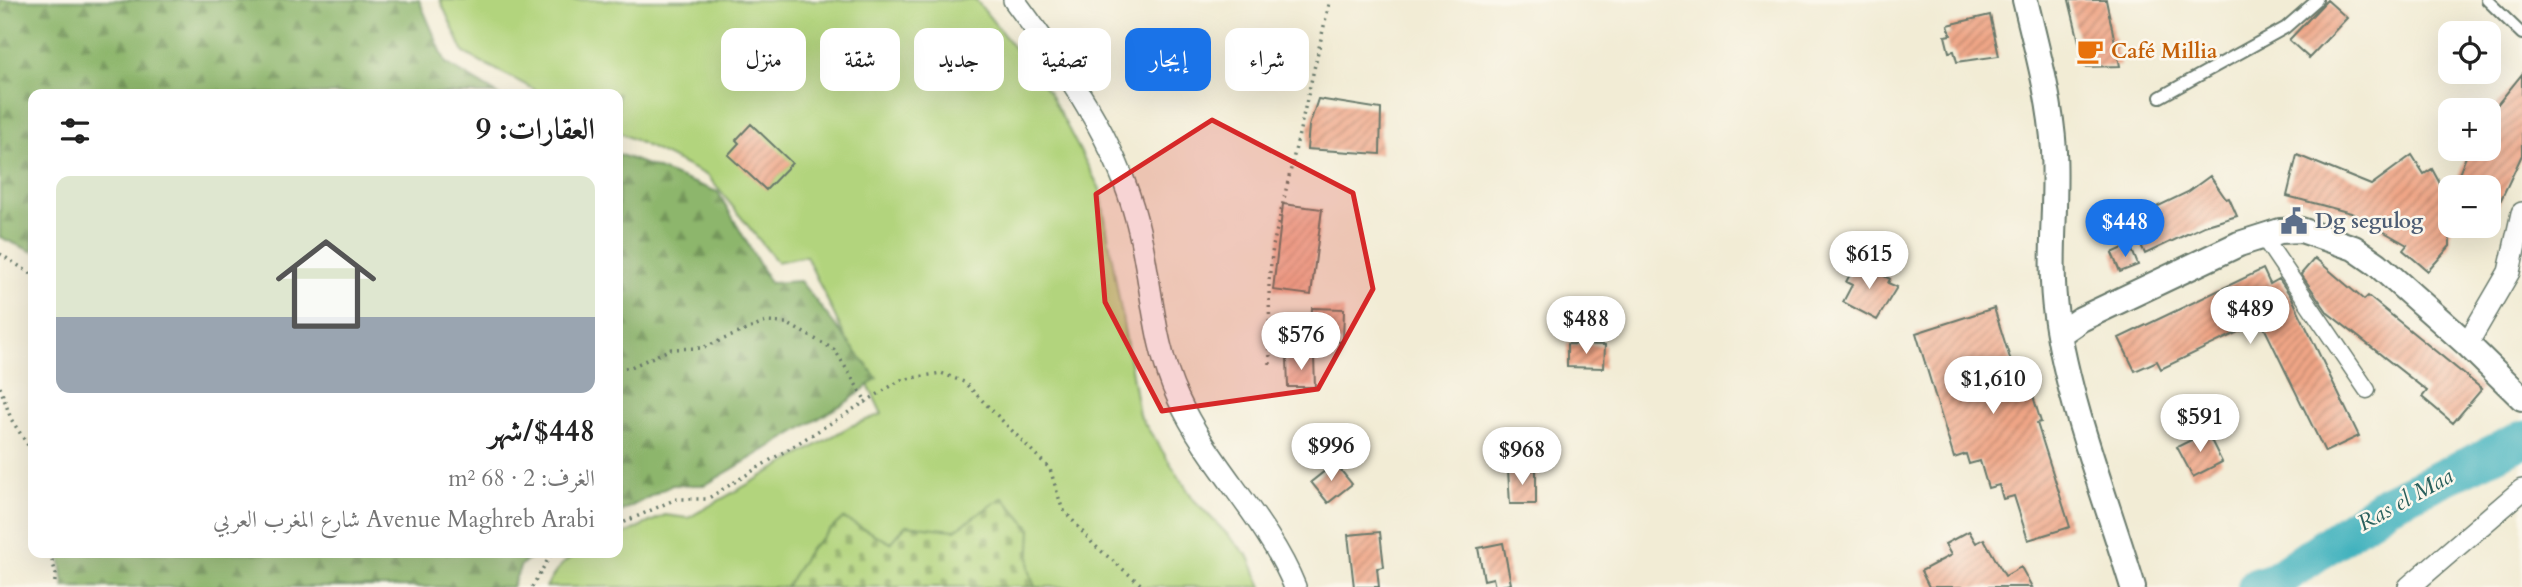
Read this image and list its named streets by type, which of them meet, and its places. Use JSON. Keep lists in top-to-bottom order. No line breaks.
{"water":["Ras el Maa"],"places":{"cafe":["Café Millia"],"public building":["Dg segulog"]},"page":{"map_buttons":["+","−"],"chip":["شراء","إيجار","تصفية","جديد","شقة","منزل"],"heading":"العقارات: 9","list":[{"name":"$448/شهر","note":"الغرف: 2 · 68 m² · Avenue Maghreb Arabi شارع المغرب العربي"}],"price":["$448","$615","$489","$488","$576","$1,610","$591","$996","$968"]}}
